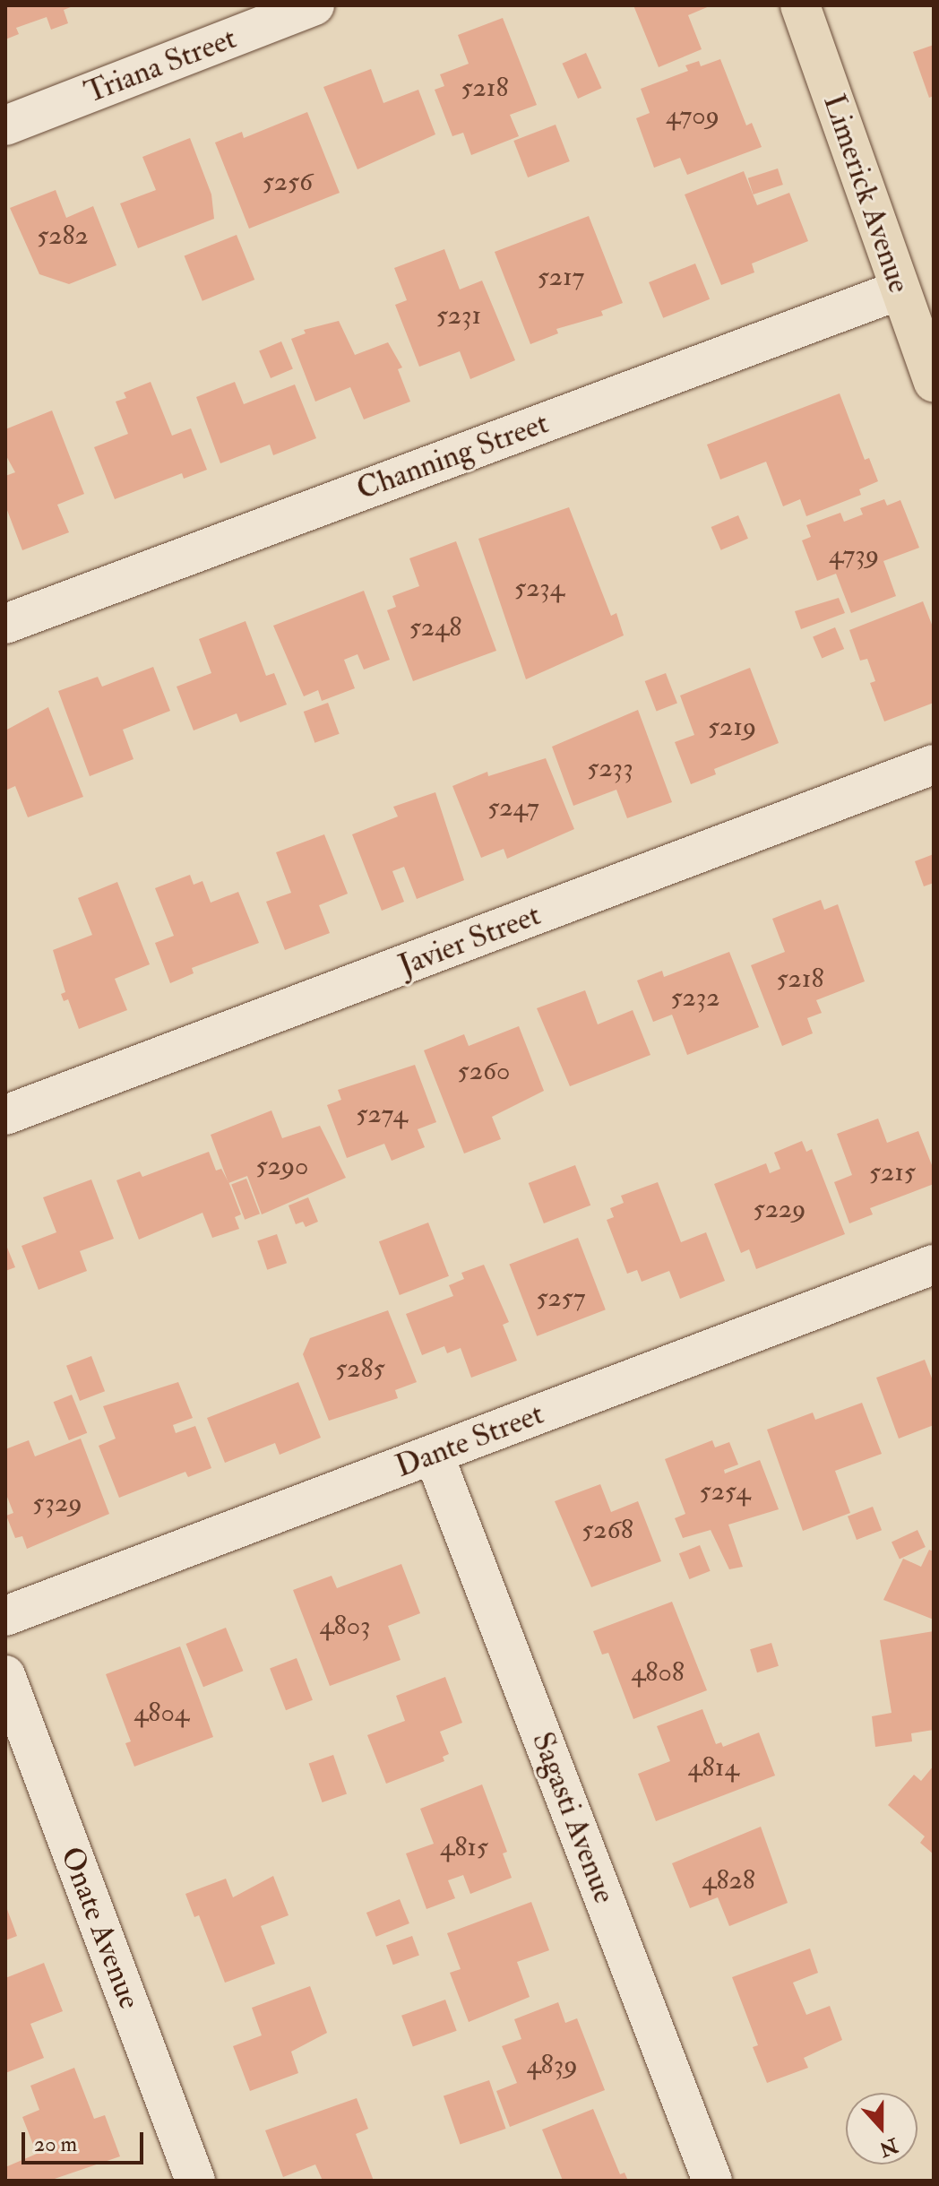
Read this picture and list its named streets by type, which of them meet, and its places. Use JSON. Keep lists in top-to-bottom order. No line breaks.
{"streets":{"main road":["Limerick Avenue"],"street":["Triana Street","Channing Street","Javier Street","Dante Street","Sagasti Avenue","Onate Avenue"]},"crossings":[["Limerick Avenue","Channing Street"],["Dante Street","Sagasti Avenue"]],"house_numbers":["5218","4709","5256","5282","5217","5231","4739","5234","5248","5219","5233","5247","5218","5232","5260","5274","5290","5215","5229","5257","5285","5254","5329","5268","4803","4808","4804","4814","4815","4828","4839"],"scale_bar":"20 m","north":"bottom"}
